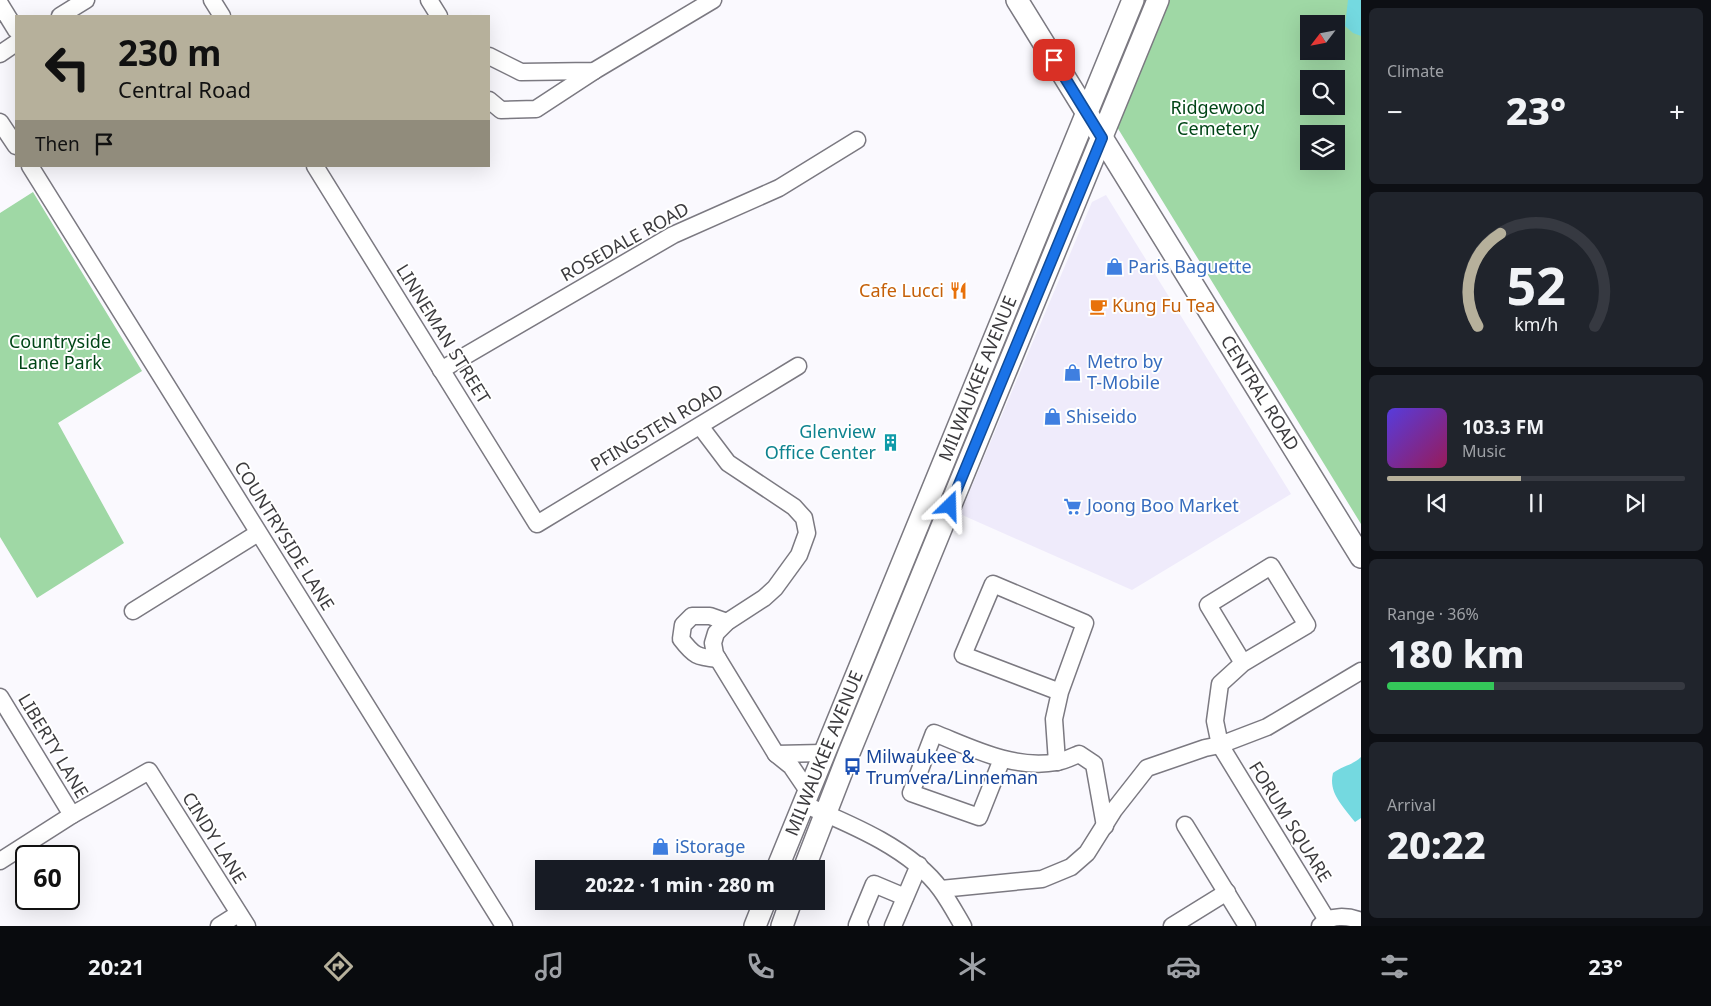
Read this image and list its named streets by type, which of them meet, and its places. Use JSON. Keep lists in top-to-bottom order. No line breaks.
{"streets":{"main road":["MILWAUKEE AVENUE","CENTRAL ROAD"],"street":["ROSEDALE ROAD","LINNEMAN STREET","PFINGSTEN ROAD","COUNTRYSIDE LANE","LIBERTY LANE","FORUM SQUARE","CINDY LANE"]},"crossings":[["ROSEDALE ROAD","LINNEMAN STREET"],["LINNEMAN STREET","PFINGSTEN ROAD"],["MILWAUKEE AVENUE","CENTRAL ROAD"],["LIBERTY LANE","CINDY LANE"]],"parks":["Ridgewood Cemetery","Countryside Lane Park"],"places":{"shop":["Paris Baguette","Metro by T-Mobile","Shiseido","iStorage"],"restaurant":["Cafe Lucci"],"cafe":["Kung Fu Tea"],"building":["Glenview Office Center"],"supermarket":["Joong Boo Market"],"bus stop":["Milwaukee & Trumvera/Linneman"]},"north":"bottom left","page":{"tile":["Climate",["Range · 36%","180 km"],["Arrival","20:22"]],"turn":["230 m","Central Road"],"heat":["−","23°","+"],"then":"Then","song":["103.3 FM","Music"],"limit":"60","trip":"20:22 · 1 min · 280 m","tabs":["20:21","23°"],"gauge":["52","km/h"]}}
